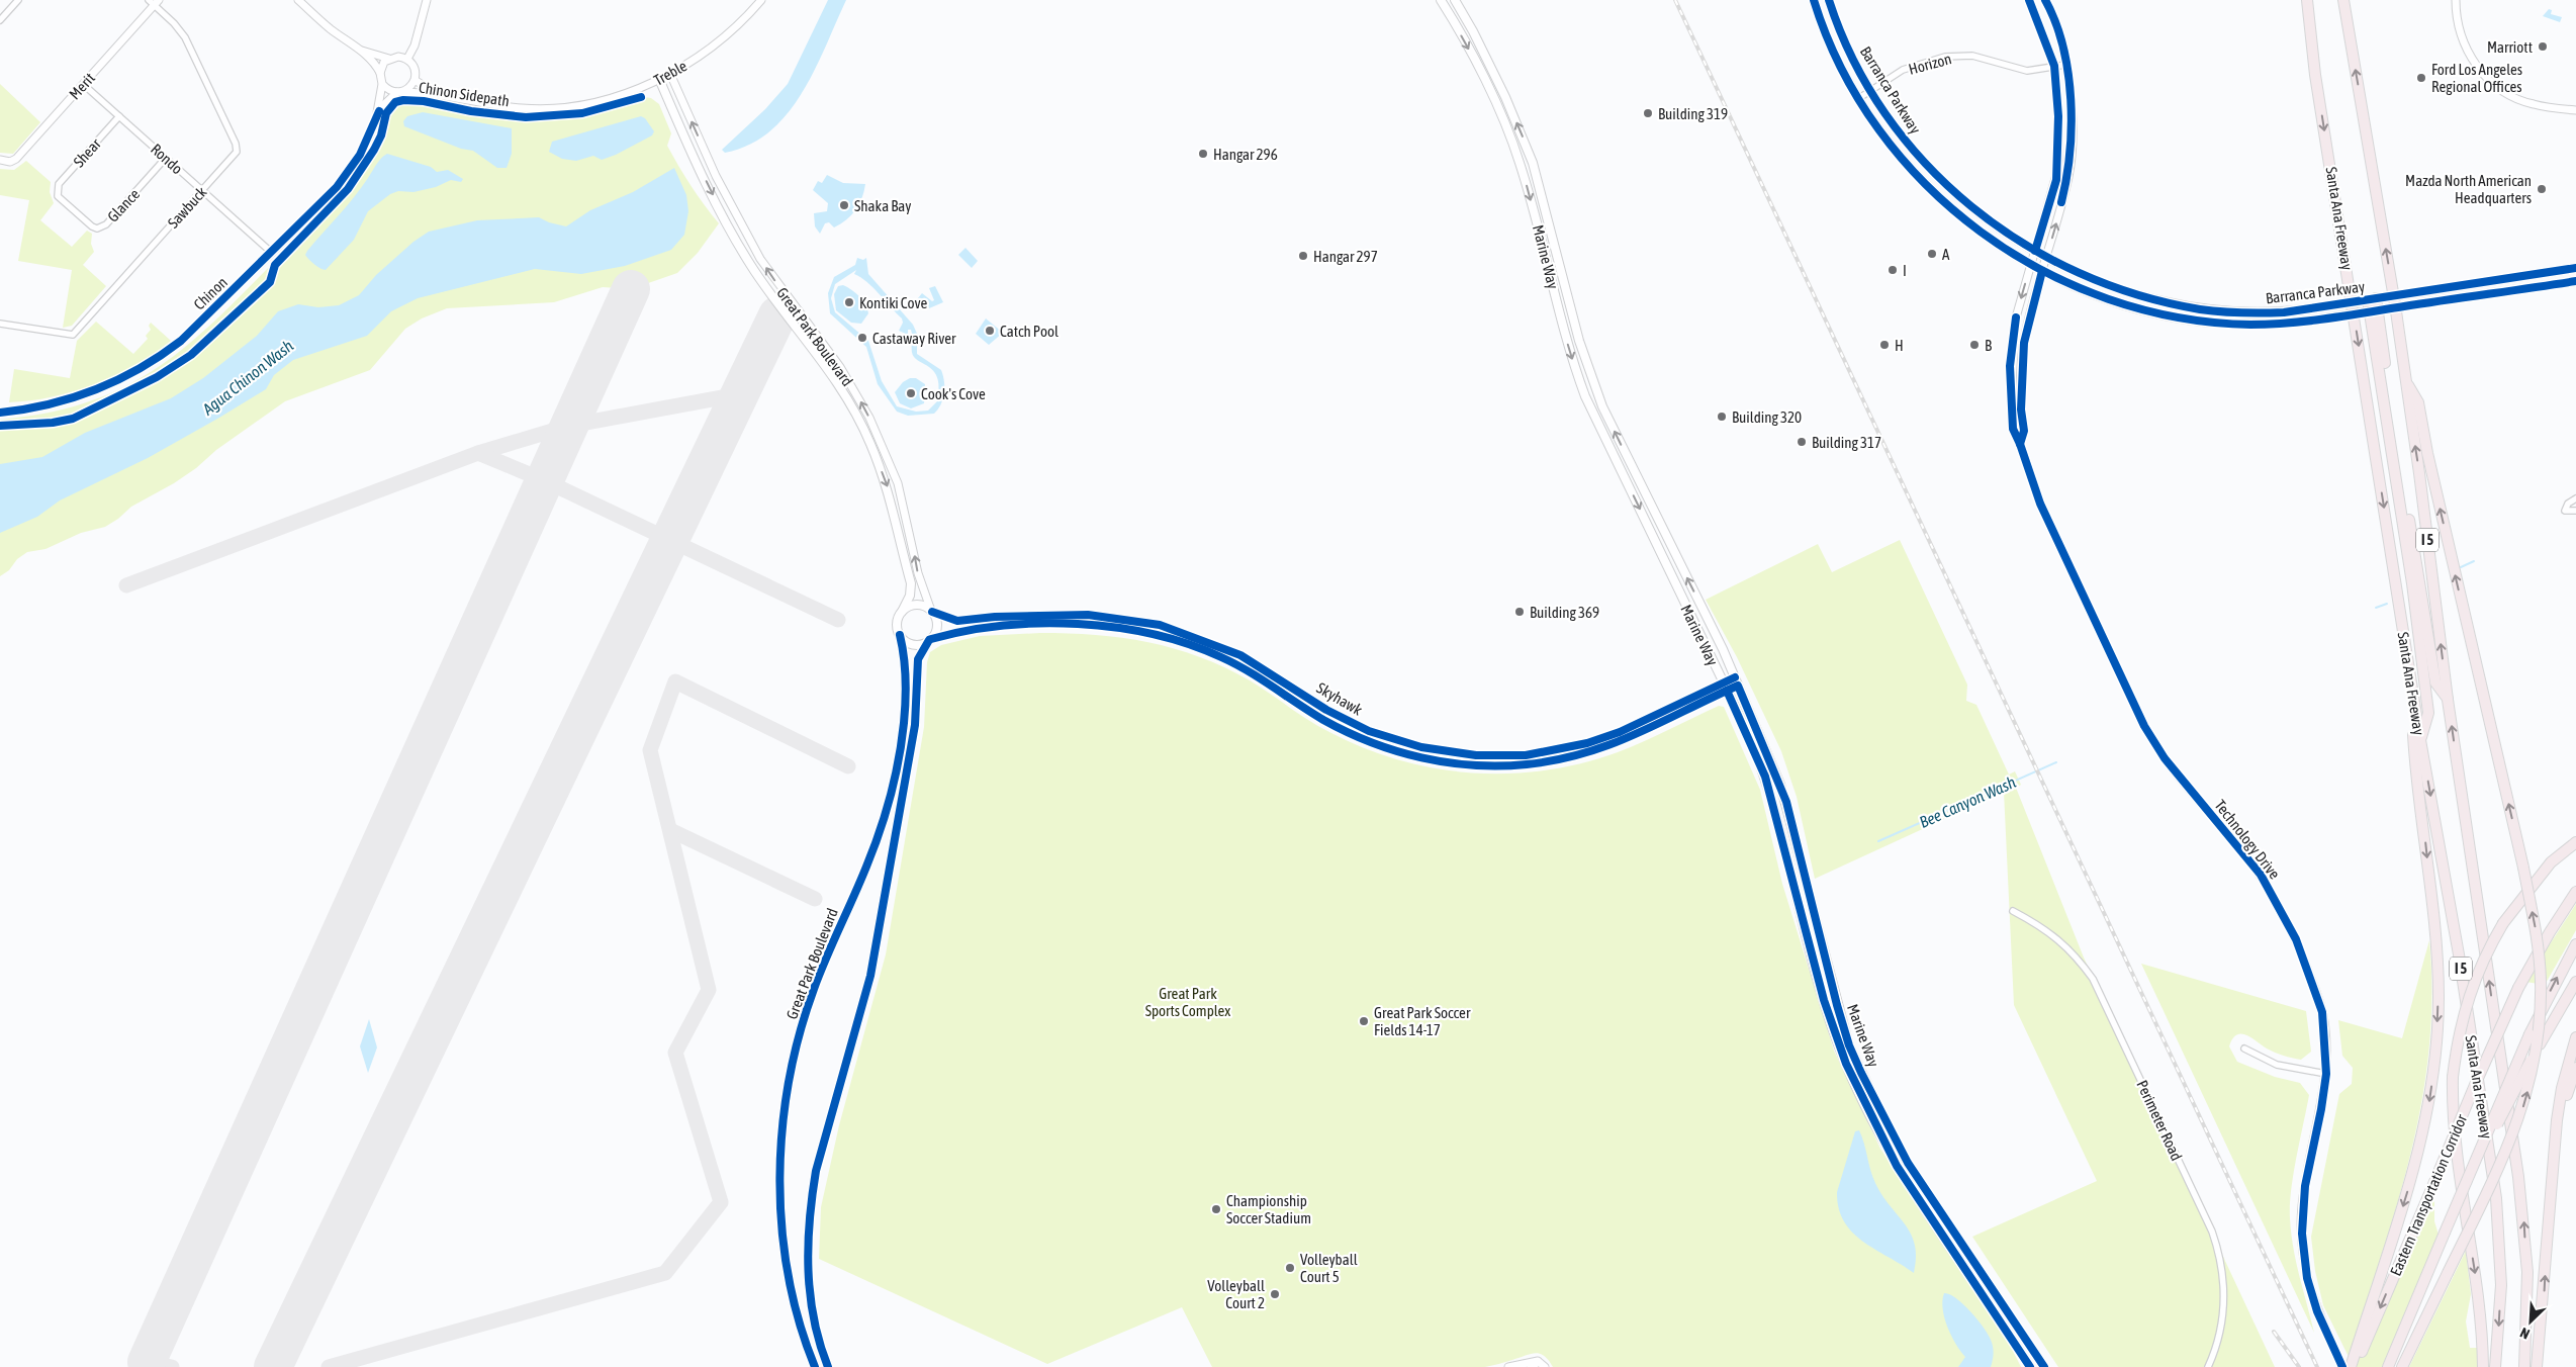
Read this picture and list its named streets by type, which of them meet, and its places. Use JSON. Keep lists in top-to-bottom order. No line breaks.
{"streets":{"highway":["Santa Ana Freeway","I 5","Eastern Transportation Corridor"],"main road":["Barranca Parkway","Marine Way","Great Park Boulevard"],"street":["Horizon","Treble","Merit","Shear","Rondo","Glance","Sawbuck","Chinon","Skyhawk","Technology Drive","Perimeter Road"],"cycle path":["Chinon Sidepath"]},"crossings":[["Horizon","Barranca Parkway"],["Horizon","Technology Drive"],["Treble","Chinon"],["Treble","Great Park Boulevard"],["Merit","Rondo"],["Merit","Sawbuck"],["Barranca Parkway","Technology Drive"],["Shear","Rondo"],["Shear","Glance"],["Rondo","Glance"],["Rondo","Sawbuck"],["Rondo","Chinon"],["Marine Way","Skyhawk"],["Great Park Boulevard","Skyhawk"]],"water":["Agua Chinon Wash","Bee Canyon Wash"],"parks":["Great Park Sports Complex"],"places":["Marriott","Ford Los Angeles Regional Offices","Building 319","Hangar 296","Mazda North American Headquarters","Shaka Bay","A","Hangar 297","I","Kontiki Cove","Catch Pool","Castaway River","H","B","Cook's Cove","Building 320","Building 317","Building 369","Great Park Soccer Fields 14-17","Championship Soccer Stadium","Volleyball Court 5","Volleyball Court 2"],"north":"bottom left"}
